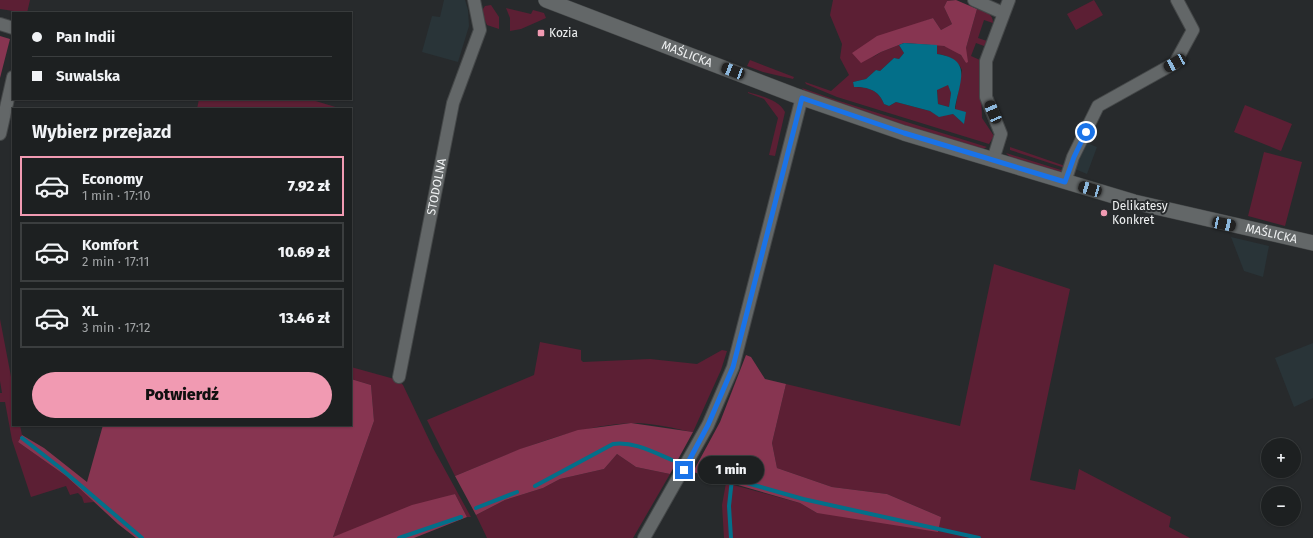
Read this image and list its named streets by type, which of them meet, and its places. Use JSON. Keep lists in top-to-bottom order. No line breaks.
{"streets":{"street":["MAŚLICKA","STODOLNA"]},"places":{"transit":["Kozia"],"other":["Delikatesy Konkret"]},"page":{"banner":["Pan Indii","Suwalska"],"heading":"Wybierz przejazd","list":[{"name":"Economy","note":"1 min · 17:10","value":"7.92 zł"},{"name":"Komfort","note":"2 min · 17:11","value":"10.69 zł"},{"name":"XL","note":"3 min · 17:12","value":"13.46 zł"}],"buttons":"Potwierdź","map_buttons":["+","−"],"bubble":"1 min"}}
